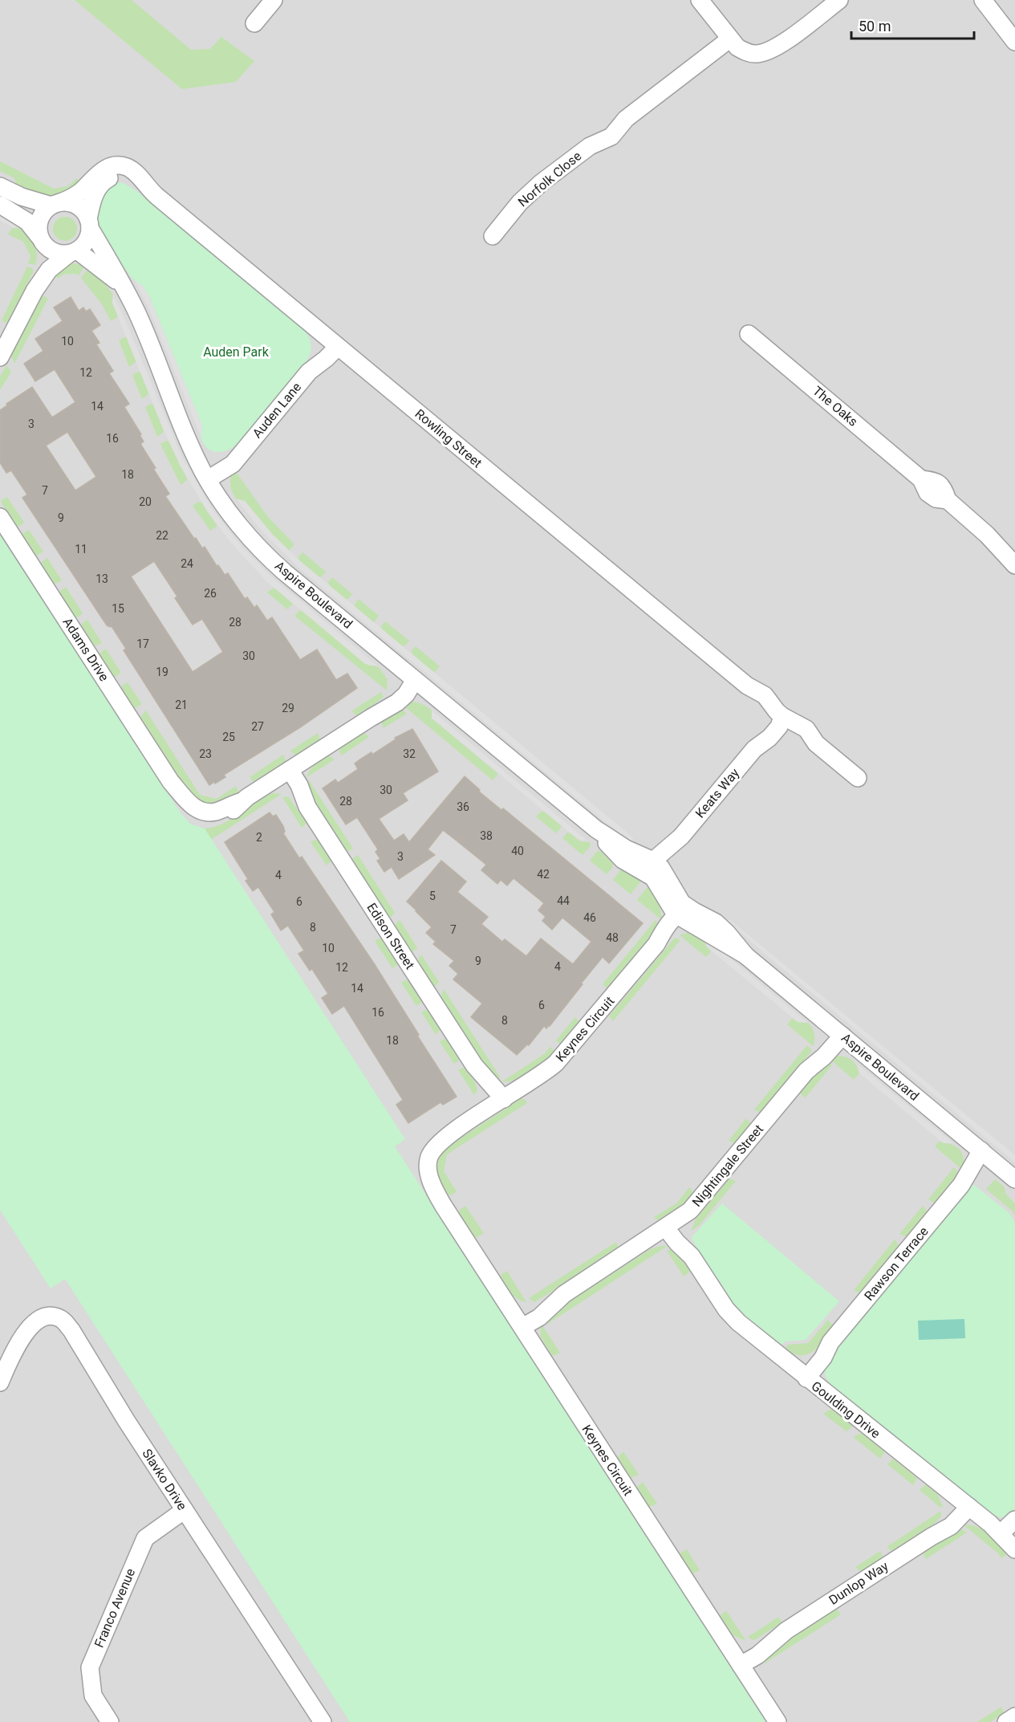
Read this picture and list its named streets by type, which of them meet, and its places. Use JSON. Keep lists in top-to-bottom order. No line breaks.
{"streets":{"street":["Norfolk Close","The Oaks","Auden Lane","Rowling Street","Aspire Boulevard","Adams Drive","Keats Way","Edison Street","Keynes Circuit","Nightingale Street","Rawson Terrace","Goulding Drive","Slavko Drive","Dunlop Way","Franco Avenue"]},"crossings":[["Auden Lane","Rowling Street"],["Auden Lane","Aspire Boulevard"],["Rowling Street","Aspire Boulevard"],["Rowling Street","Keats Way"],["Aspire Boulevard","Adams Drive"],["Aspire Boulevard","Keats Way"],["Aspire Boulevard","Keynes Circuit"],["Aspire Boulevard","Nightingale Street"],["Aspire Boulevard","Rawson Terrace"],["Adams Drive","Edison Street"],["Edison Street","Keynes Circuit"],["Keynes Circuit","Nightingale Street"],["Keynes Circuit","Dunlop Way"],["Nightingale Street","Goulding Drive"],["Rawson Terrace","Goulding Drive"],["Goulding Drive","Dunlop Way"],["Slavko Drive","Franco Avenue"]],"parks":["Auden Park"],"house_numbers":["10","12","14","3","16","18","7","20","9","22","11","24","13","26","15","28","17","30","19","21","29","27","25","23","32","30","28","36","38","2","40","3","42","4","5","44","6","46","8","7","48","10","9","4","12","14","6","16","8","18"],"scale_bar":"50 m"}
